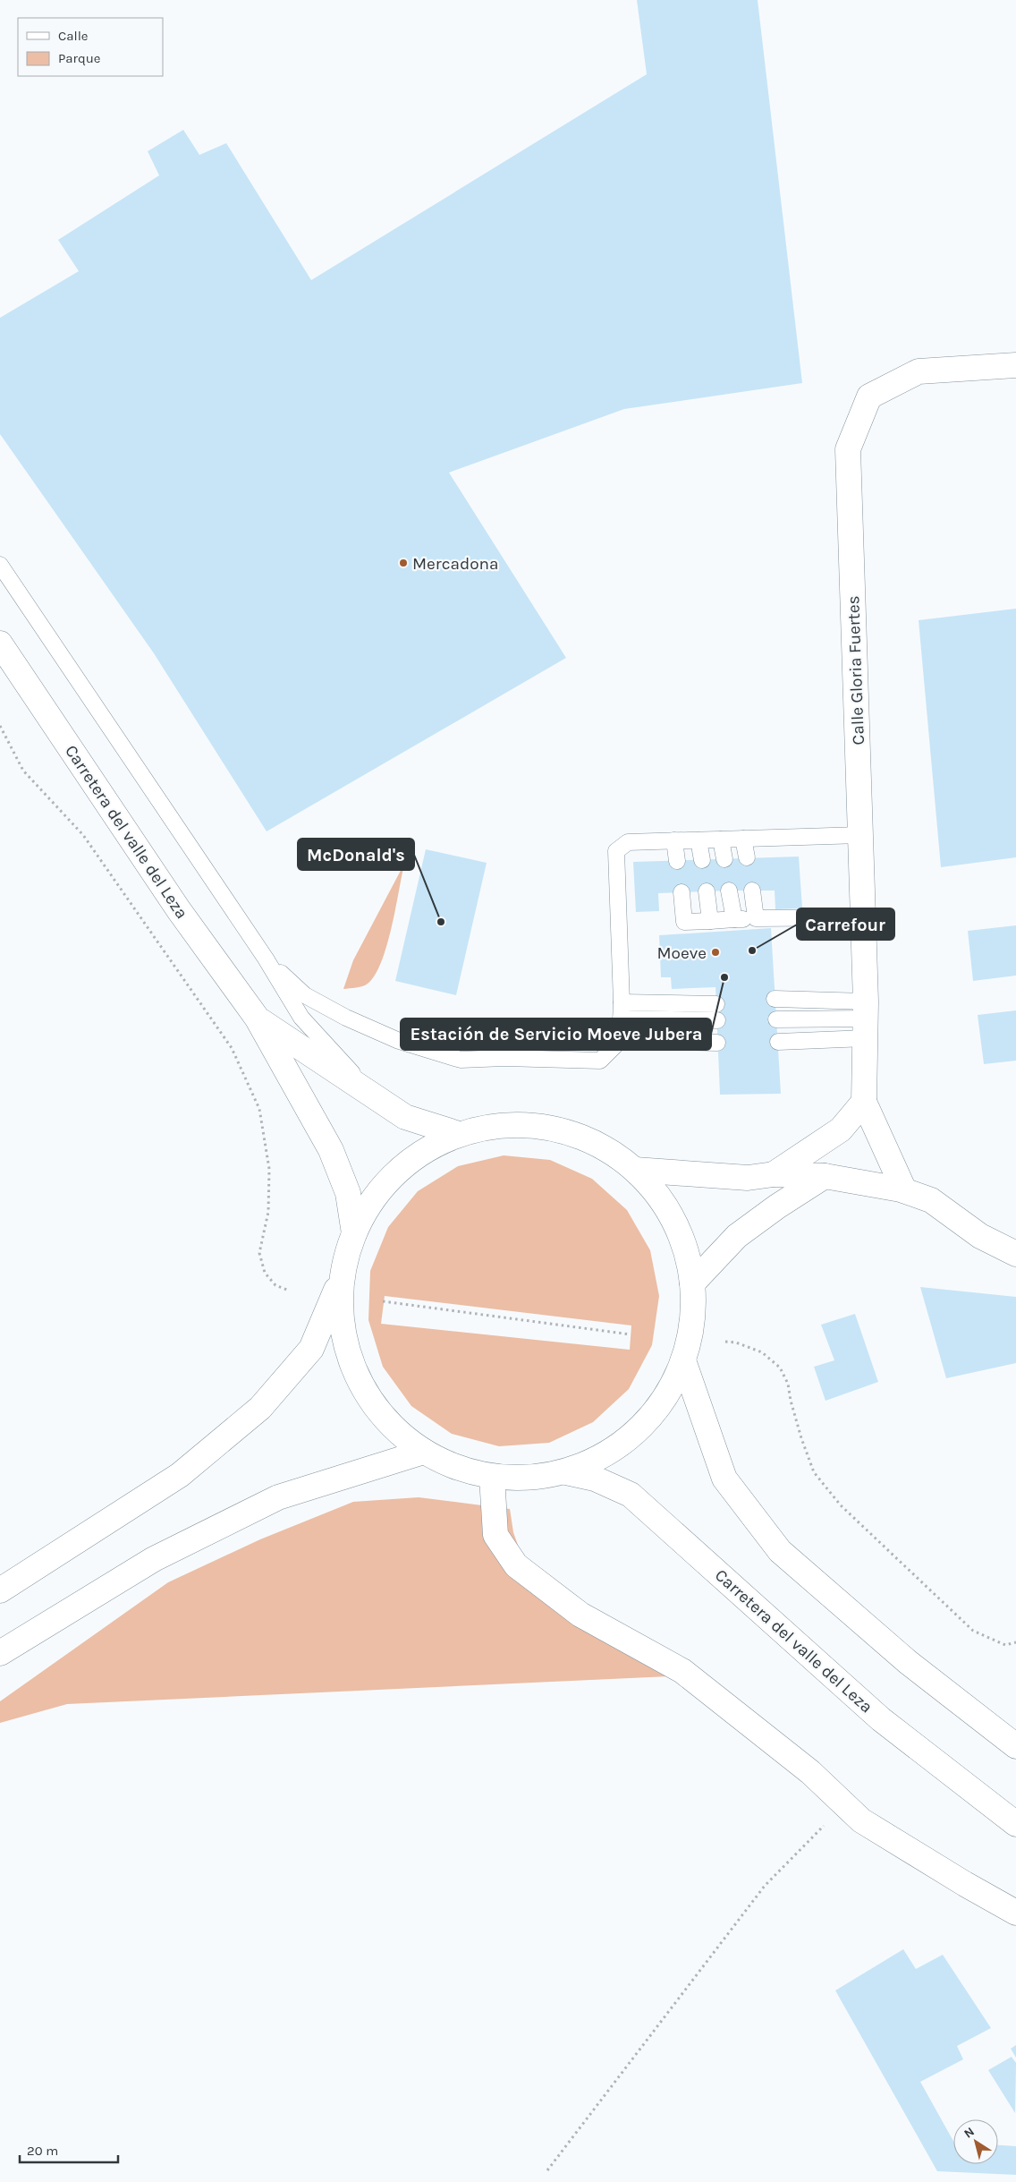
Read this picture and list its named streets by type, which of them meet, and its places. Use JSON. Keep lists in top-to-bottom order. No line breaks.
{"streets":{"main road":["Calle Gloria Fuertes","Carretera del valle del Leza"]},"places":["Mercadona","McDonald's","Carrefour","Moeve","Estación de Servicio Moeve Jubera"],"legend":["Calle","Parque"],"scale_bar":"20 m","north":"top left"}
